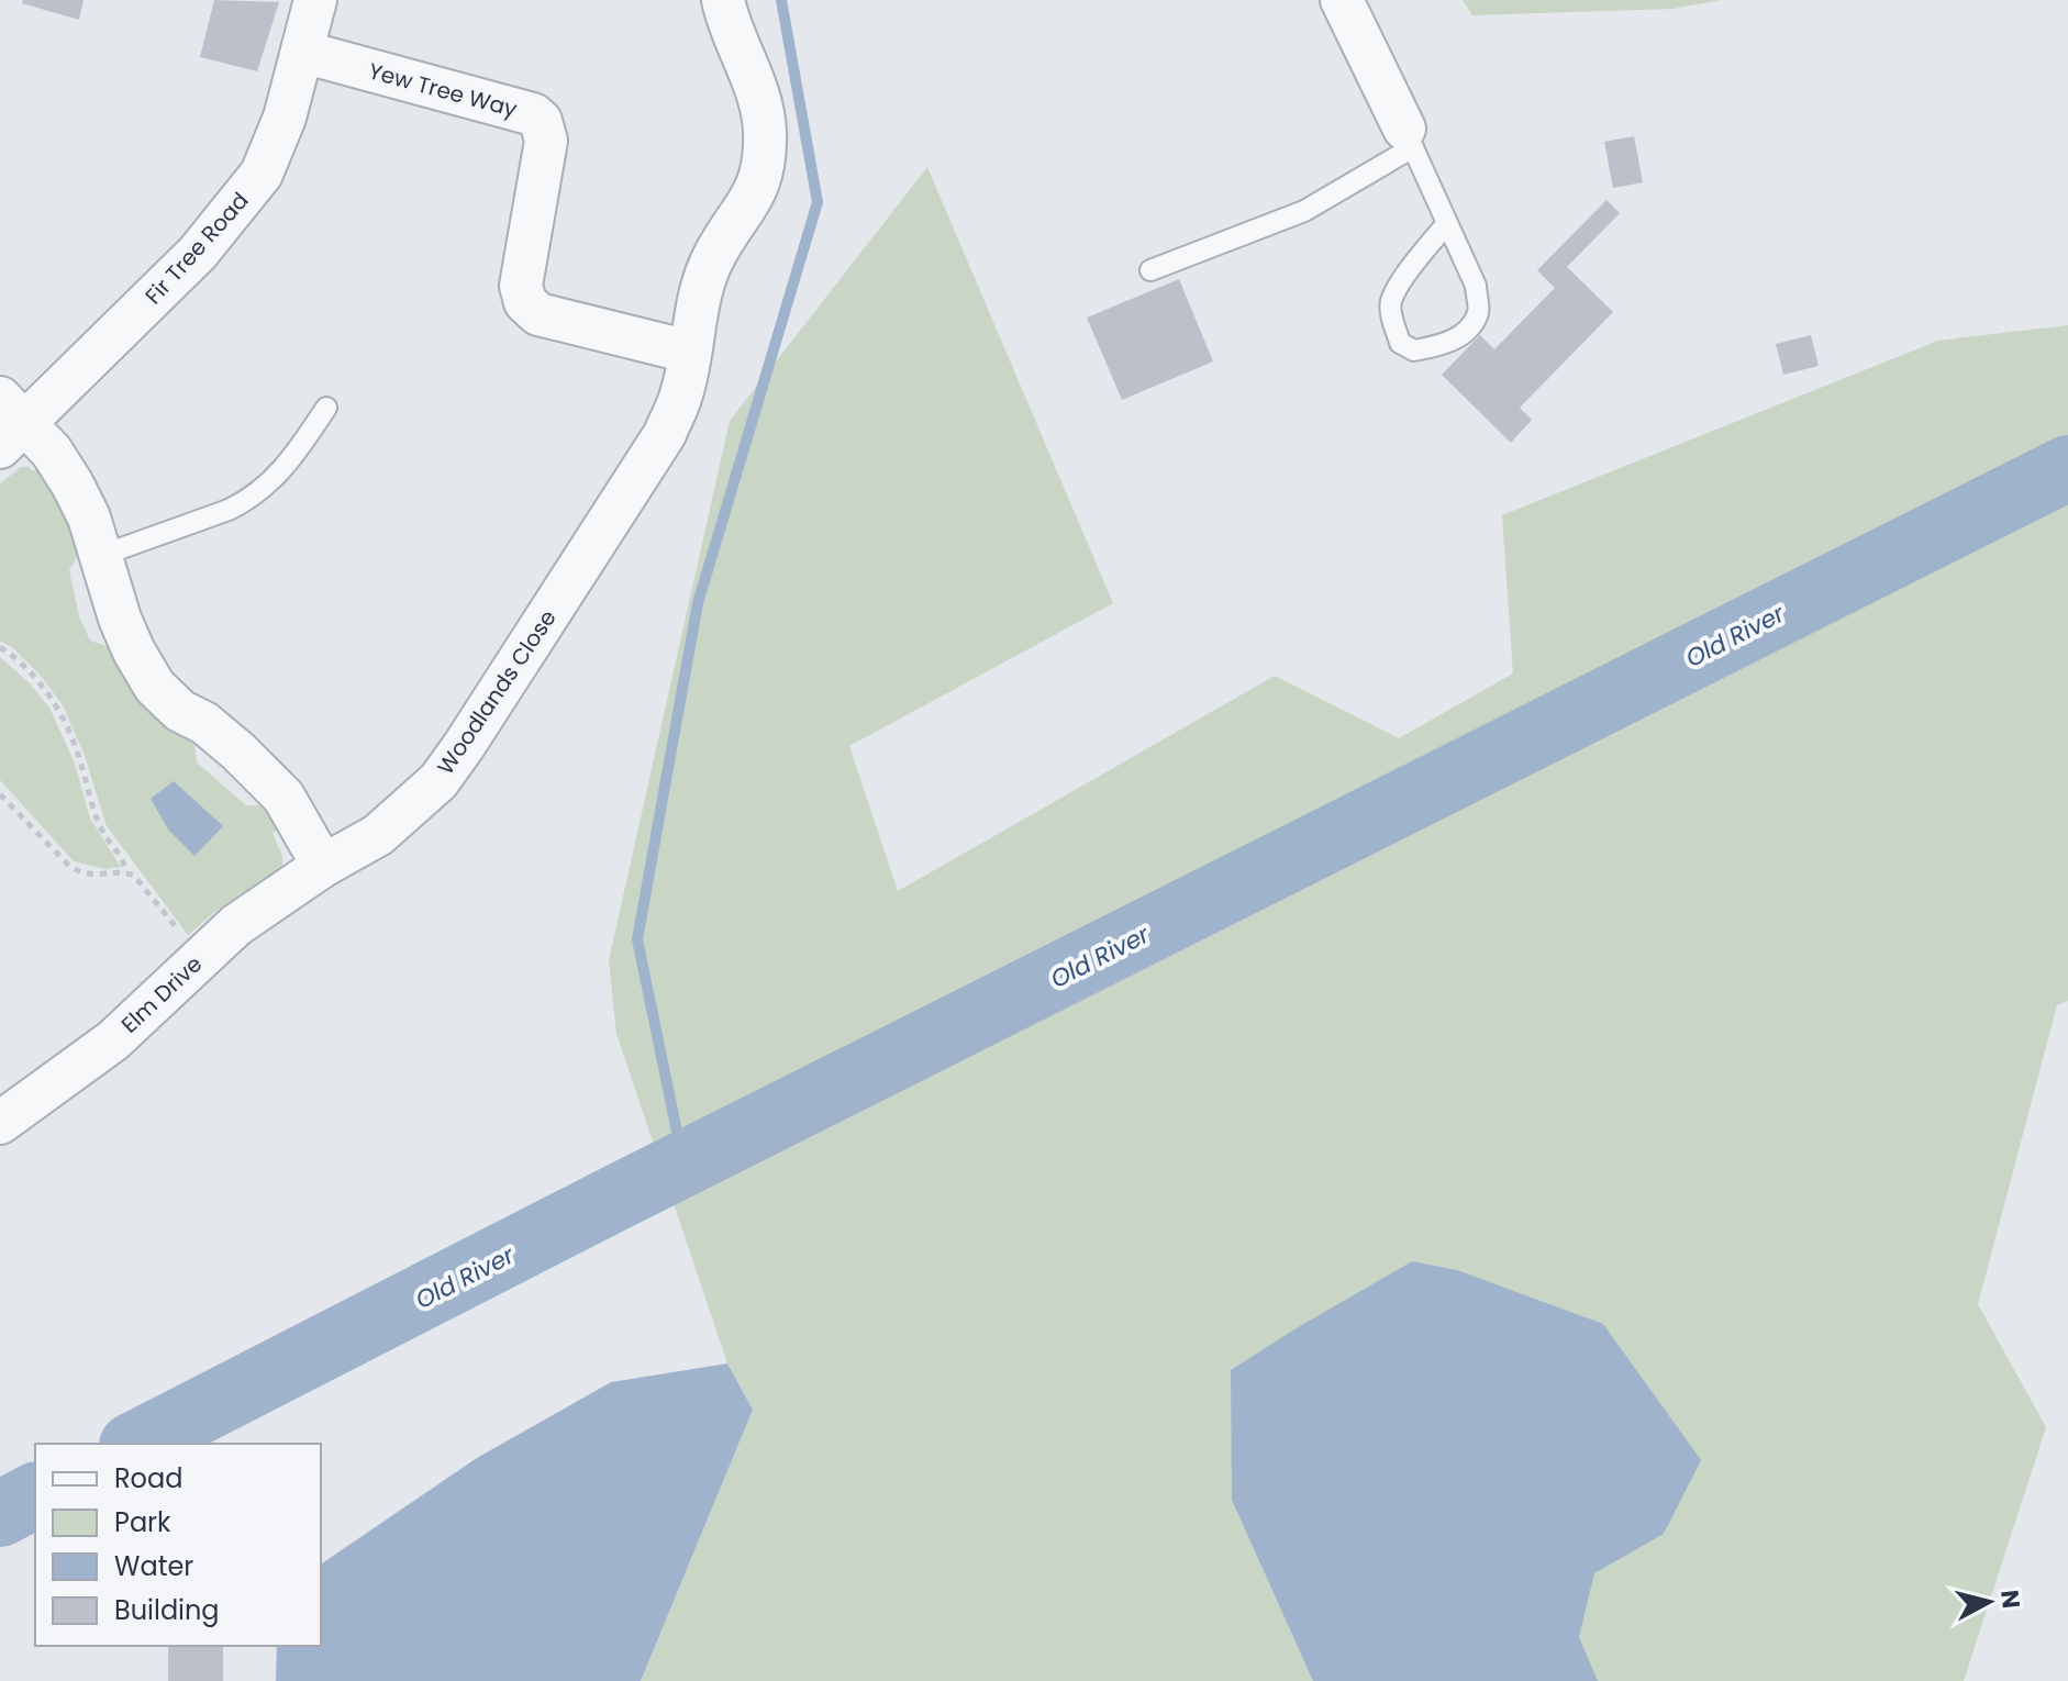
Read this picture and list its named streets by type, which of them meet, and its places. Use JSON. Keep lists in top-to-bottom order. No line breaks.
{"streets":{"street":["Yew Tree Way","Fir Tree Road","Woodlands Close","Elm Drive"]},"crossings":[["Yew Tree Way","Fir Tree Road"],["Yew Tree Way","Woodlands Close"],["Woodlands Close","Elm Drive"]],"water":["Old River"],"legend":["Road","Park","Water","Building"],"north":"right"}
